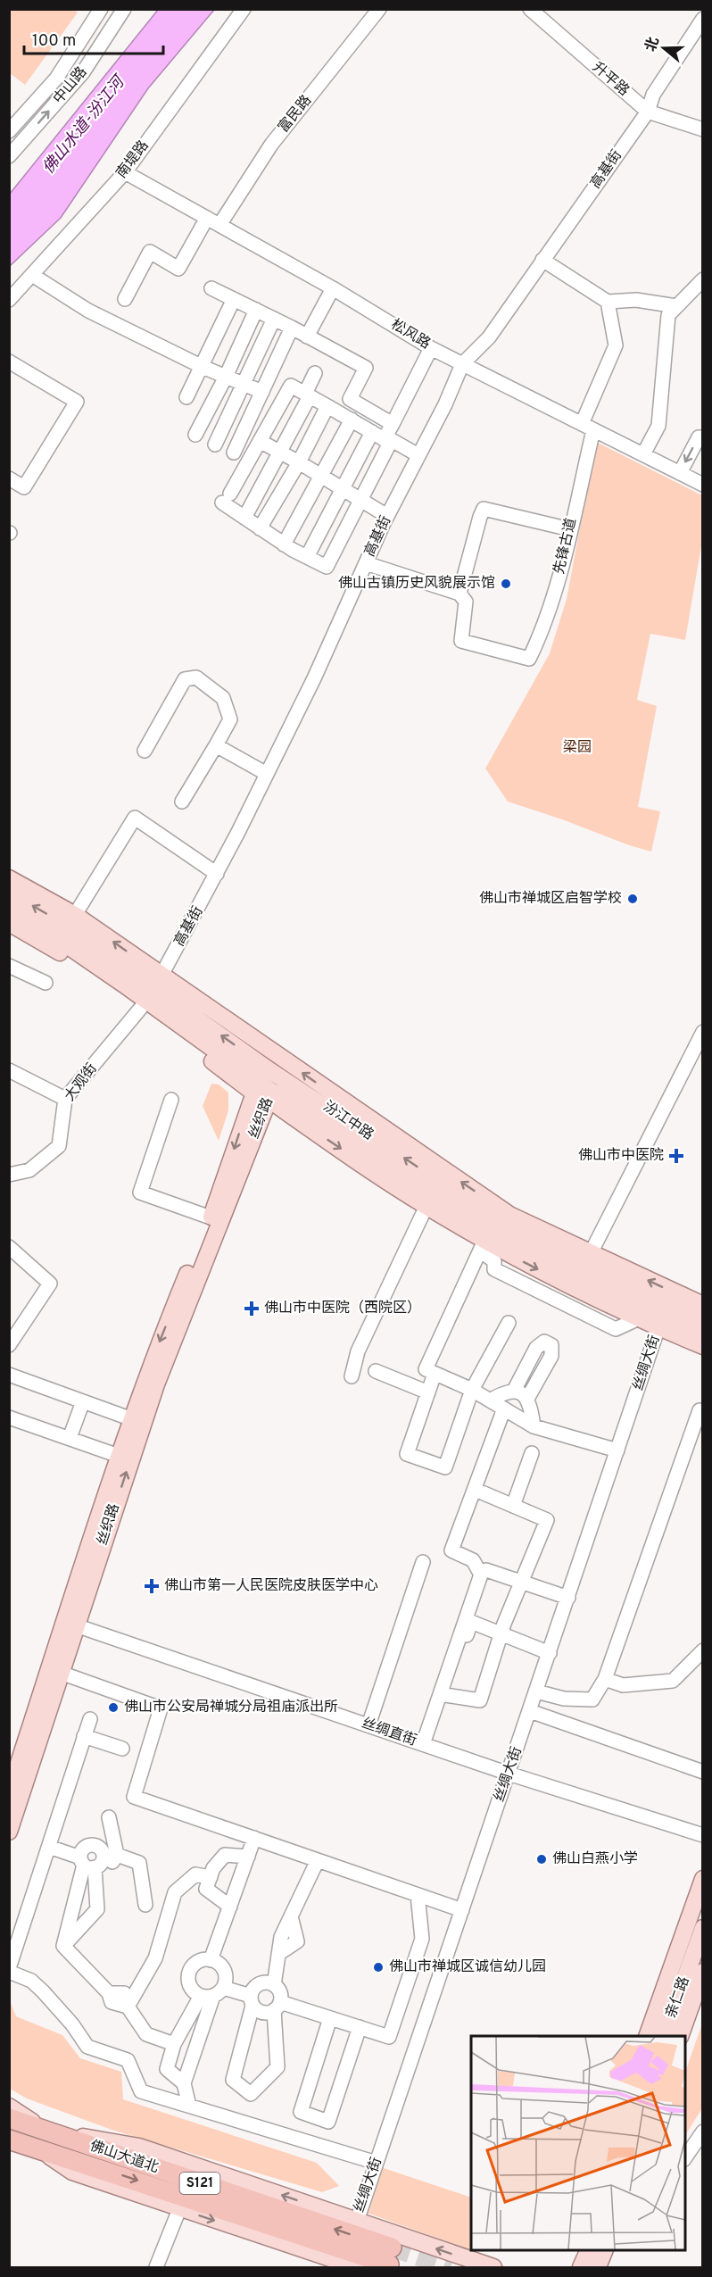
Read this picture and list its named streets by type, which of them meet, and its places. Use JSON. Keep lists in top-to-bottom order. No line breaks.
{"streets":{"highway":["佛山大道北","S121"],"main road":["丝织路","汾江中路","亲仁路"],"street":["升平路","中山路","富民路","南堤路","高基街","松风路","先锋古道","大观街","丝绸大街","丝绸直街"]},"crossings":[["升平路","高基街"],["富民路","松风路"],["南堤路","松风路"],["高基街","松风路"],["高基街","汾江中路"],["松风路","先锋古道"],["丝织路","汾江中路"],["丝织路","丝绸直街"],["丝绸大街","丝绸直街"]],"water":["佛山水道-汾江河"],"parks":["梁园"],"places":{"other":["佛山古镇历史风貌展示馆","佛山市禅城区启智学校","佛山市公安局禅城分局祖庙派出所","佛山白燕小学","佛山市禅城区诚信幼儿园"],"health":["佛山市中医院","佛山市中医院（西院区）","佛山市第一人民医院皮肤医学中心"]},"scale_bar":"100 m","north":"left"}
